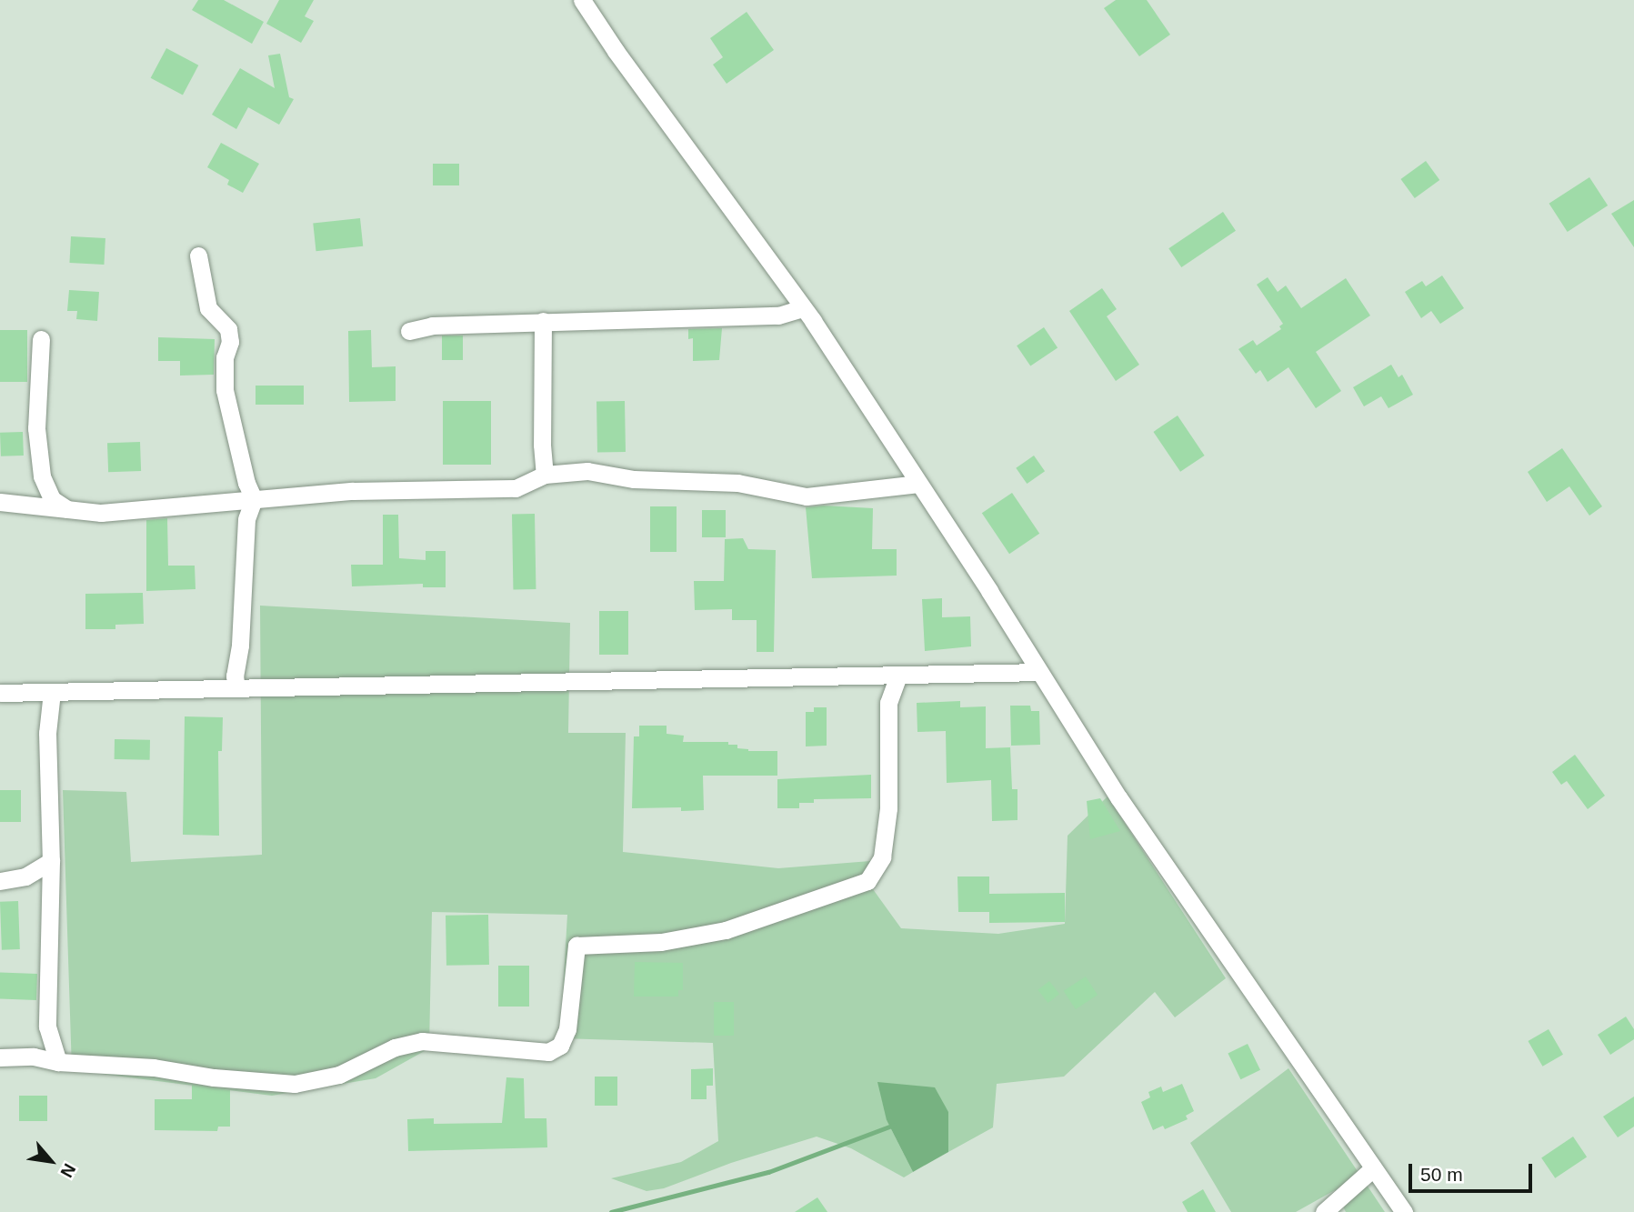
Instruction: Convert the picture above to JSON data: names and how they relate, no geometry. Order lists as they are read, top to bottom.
{
  "scale_bar": "50 m",
  "north": "bottom right"
}
